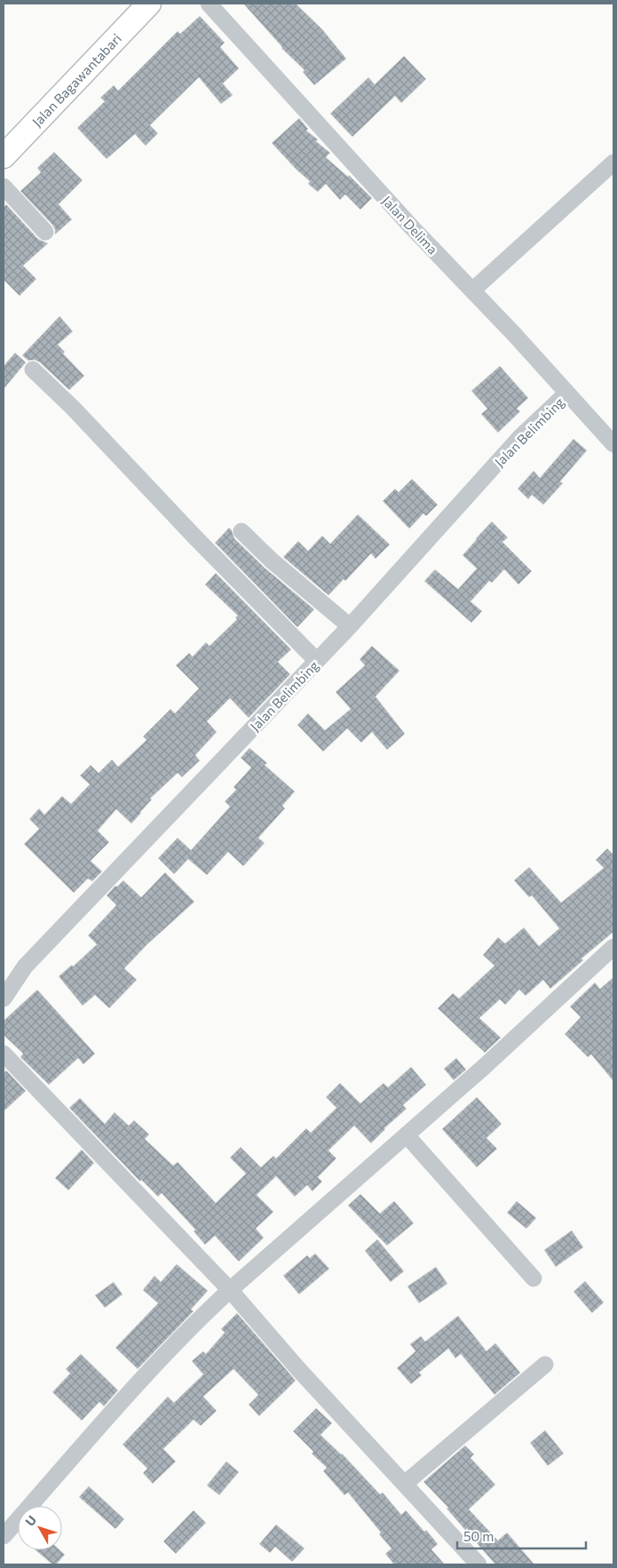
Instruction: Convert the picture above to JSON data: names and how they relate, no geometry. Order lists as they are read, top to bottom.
{
  "streets": {
    "street": ["Jalan Bagawantabari", "Jalan Delima", "Jalan Belimbing"]
  },
  "crossings": [
    ["Jalan Delima", "Jalan Belimbing"]
  ],
  "scale_bar": "50 m",
  "north": "top left"
}
